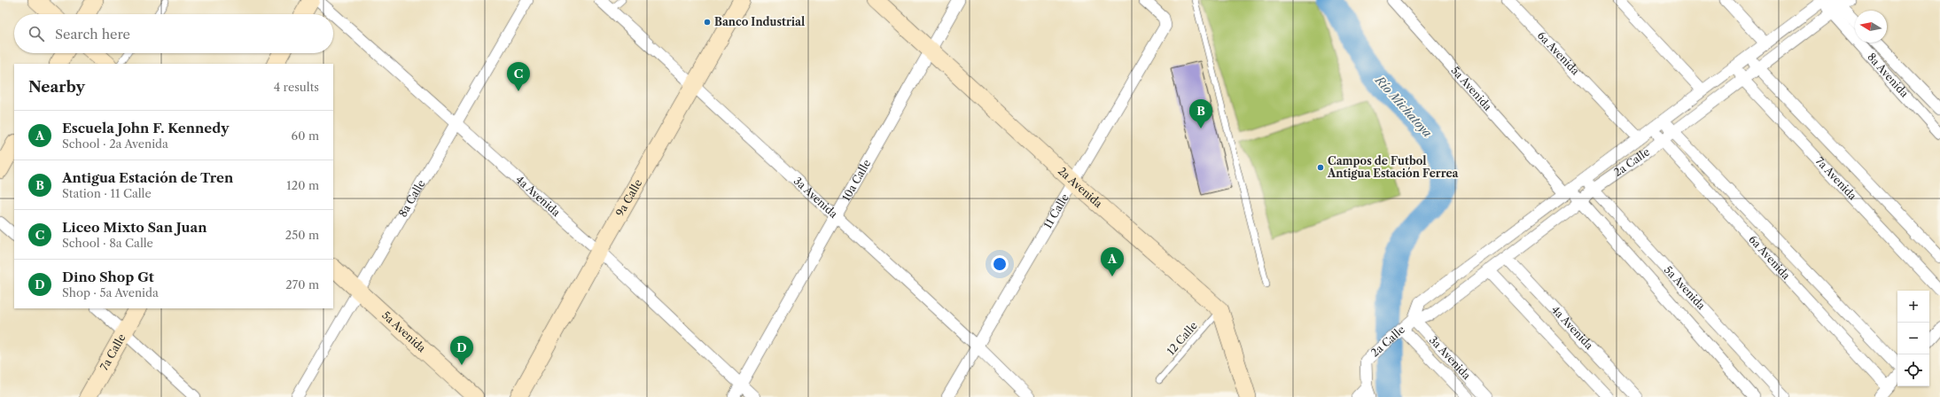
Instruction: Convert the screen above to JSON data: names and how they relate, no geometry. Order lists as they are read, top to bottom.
{
  "streets": {
    "main road": [
      "5a Avenida",
      "2a Avenida",
      "9a Calle",
      "7a Calle"
    ],
    "street": [
      "6a Avenida",
      "8a Avenida",
      "2a Calle",
      "7a Avenida",
      "10a Calle",
      "4a Avenida",
      "3a Avenida",
      "8a Calle",
      "11 Calle"
    ],
    "lane": ["12 Calle"]
  },
  "crossings": [
    ["6a Avenida", "2a Calle"],
    ["8a Avenida", "2a Calle"],
    ["5a Avenida", "2a Calle"],
    ["5a Avenida", "8a Calle"],
    ["2a Calle", "7a Avenida"],
    ["2a Calle", "4a Avenida"],
    ["2a Calle", "3a Avenida"],
    ["10a Calle", "2a Avenida"],
    ["10a Calle", "4a Avenida"],
    ["10a Calle", "3a Avenida"],
    ["2a Avenida", "11 Calle"],
    ["2a Avenida", "12 Calle"],
    ["4a Avenida", "9a Calle"],
    ["4a Avenida", "8a Calle"],
    ["9a Calle", "3a Avenida"],
    ["3a Avenida", "11 Calle"]
  ],
  "water": ["Río Michatoya"],
  "places": ["Banco Industrial", "Campos de Futbol Antigua Estación Ferrea"],
  "north": "left",
  "page": {
    "search": "Search here",
    "pins": [
      "C",
      "B",
      "A",
      "D"
    ],
    "heading": ["Nearby", "4 results"],
    "list": [
      {
        "mark": "A",
        "name": "Escuela John F. Kennedy",
        "note": "School · 2a Avenida",
        "value": "60 m"
      },
      {
        "mark": "B",
        "name": "Antigua Estación de Tren",
        "note": "Station · 11 Calle",
        "value": "120 m"
      },
      {
        "mark": "C",
        "name": "Liceo Mixto San Juan",
        "note": "School · 8a Calle",
        "value": "250 m"
      },
      {
        "mark": "D",
        "name": "Dino Shop Gt",
        "note": "Shop · 5a Avenida",
        "value": "270 m"
      }
    ],
    "map_buttons": ["+", "−"]
  }
}
